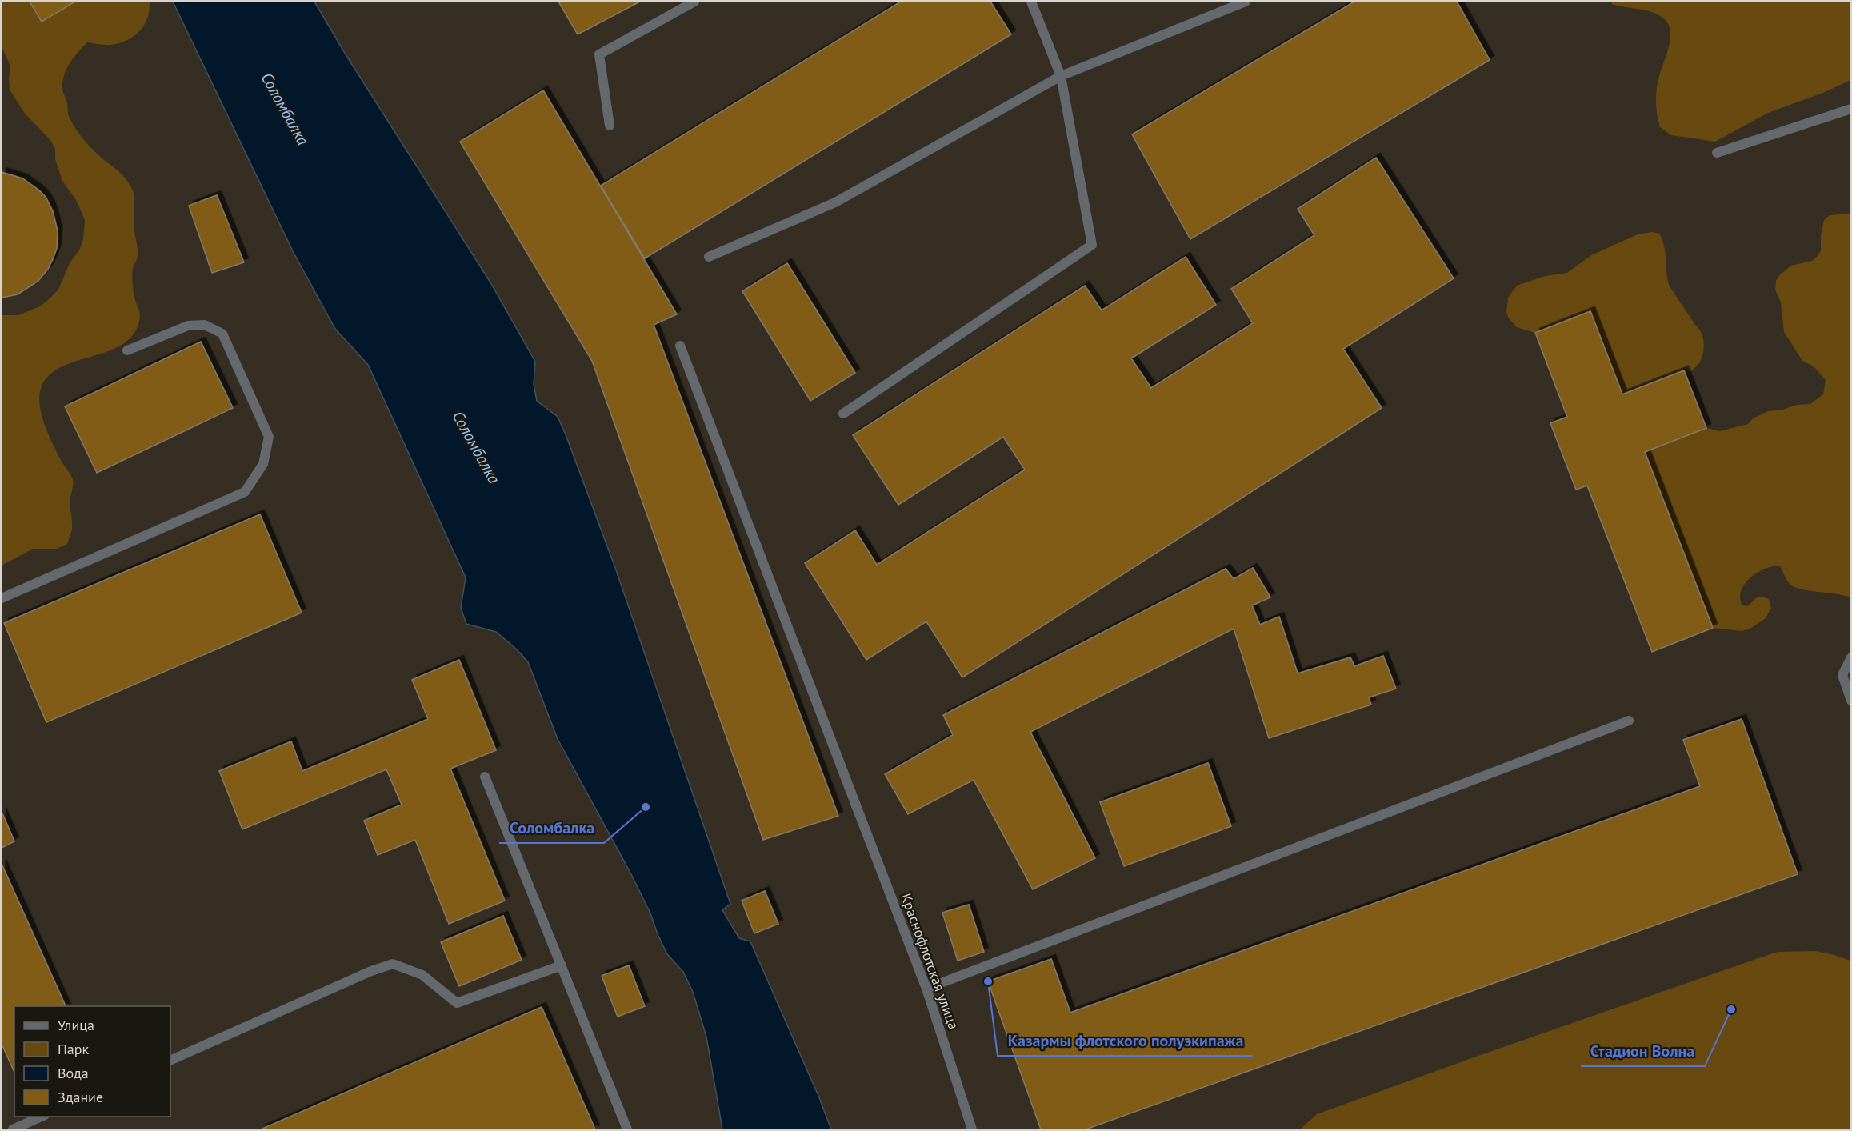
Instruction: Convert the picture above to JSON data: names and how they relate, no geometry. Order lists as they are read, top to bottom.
{
  "streets": {
    "street": ["Краснофлотская улица"]
  },
  "water": ["Соломбалка"],
  "places": ["Соломбалка", "Казармы флотского полуэкипажа", "Стадион Волна"],
  "legend": [
    "Улица",
    "Парк",
    "Вода",
    "Здание"
  ]
}
